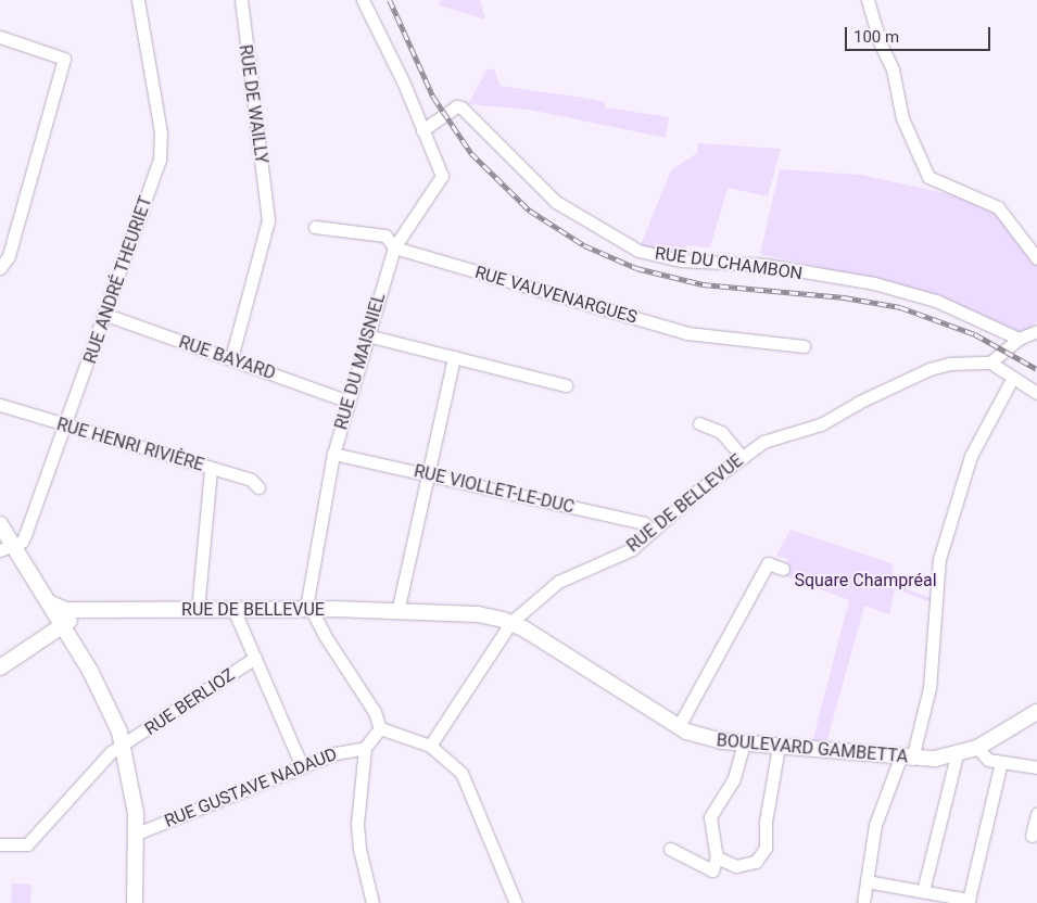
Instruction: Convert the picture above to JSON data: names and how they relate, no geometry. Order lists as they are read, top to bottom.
{
  "streets": {
    "main road": ["RUE DE BELLEVUE", "BOULEVARD GAMBETTA"],
    "street": [
      "RUE DE WAILLY",
      "RUE DU CHAMBON",
      "RUE ANDRÉ THEURIET",
      "RUE VAUVENARGUES",
      "RUE BAYARD",
      "RUE DU MAISNIEL",
      "RUE HENRI RIVIÈRE",
      "RUE VIOLLET-LE-DUC",
      "RUE BERLIOZ",
      "RUE GUSTAVE NADAUD"
    ]
  },
  "crossings": [
    ["RUE DE WAILLY", "RUE BAYARD"],
    ["RUE DU CHAMBON", "RUE DU MAISNIEL"],
    ["RUE ANDRÉ THEURIET", "RUE BAYARD"],
    ["RUE ANDRÉ THEURIET", "RUE HENRI RIVIÈRE"],
    ["RUE VAUVENARGUES", "RUE DU MAISNIEL"],
    ["RUE BAYARD", "RUE DU MAISNIEL"],
    ["RUE DU MAISNIEL", "RUE VIOLLET-LE-DUC"],
    ["RUE DU MAISNIEL", "RUE DE BELLEVUE"],
    ["RUE VIOLLET-LE-DUC", "RUE DE BELLEVUE"],
    ["RUE DE BELLEVUE", "BOULEVARD GAMBETTA"]
  ],
  "parks": ["Square Champréal"],
  "scale_bar": "100 m"
}
